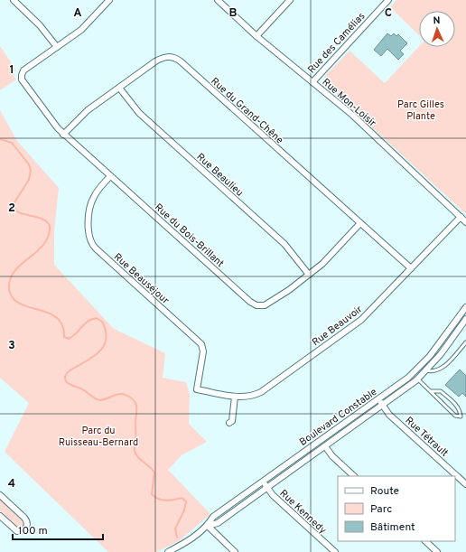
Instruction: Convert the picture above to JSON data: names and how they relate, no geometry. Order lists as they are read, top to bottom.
{
  "streets": {
    "street": [
      "Rue des Camélias",
      "Rue Mon-Loisir",
      "Rue du Grand-Chêne",
      "Rue Beaulieu",
      "Rue du Bois-Brillant",
      "Rue Beauséjour",
      "Rue Beauvoir",
      "Boulevard Constable",
      "Rue Tétrault",
      "Rue Kennedy"
    ]
  },
  "crossings": [
    ["Rue des Camélias", "Rue Mon-Loisir"],
    ["Rue Mon-Loisir", "Rue Beauvoir"],
    ["Rue du Grand-Chêne", "Rue Beaulieu"],
    ["Rue du Grand-Chêne", "Rue du Bois-Brillant"],
    ["Rue du Grand-Chêne", "Rue Beauvoir"],
    ["Rue Beaulieu", "Rue du Bois-Brillant"],
    ["Rue du Bois-Brillant", "Rue Beauséjour"],
    ["Rue Beauséjour", "Rue Beauvoir"],
    ["Boulevard Constable", "Rue Tétrault"],
    ["Boulevard Constable", "Rue Kennedy"]
  ],
  "parks": ["Parc Gilles Plante", "Parc du Ruisseau-Bernard"],
  "legend": ["Route", "Parc", "Bâtiment"],
  "scale_bar": "100 m",
  "north": "top",
  "grid": {
    "columns": ["A", "B", "C"],
    "rows": [
      "1",
      "2",
      "3",
      "4"
    ]
  }
}
